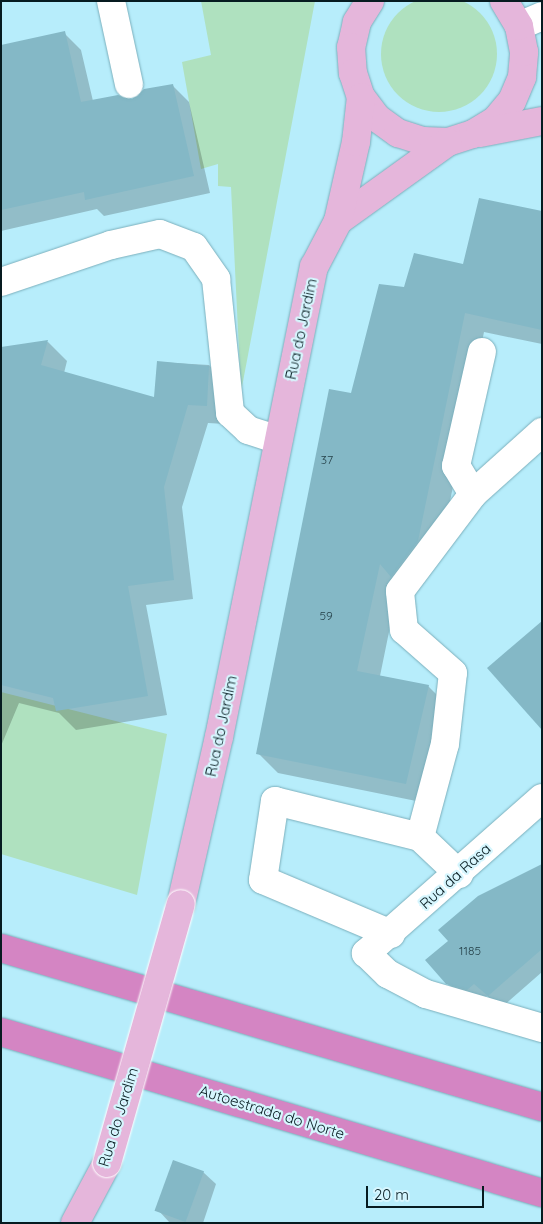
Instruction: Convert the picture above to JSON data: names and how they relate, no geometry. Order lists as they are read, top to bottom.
{
  "streets": {
    "highway": ["Autoestrada do Norte"],
    "main road": ["Rua do Jardim"],
    "street": ["Rua da Rasa"]
  },
  "house_numbers": ["37", "59", "1185"],
  "scale_bar": "20 m"
}
